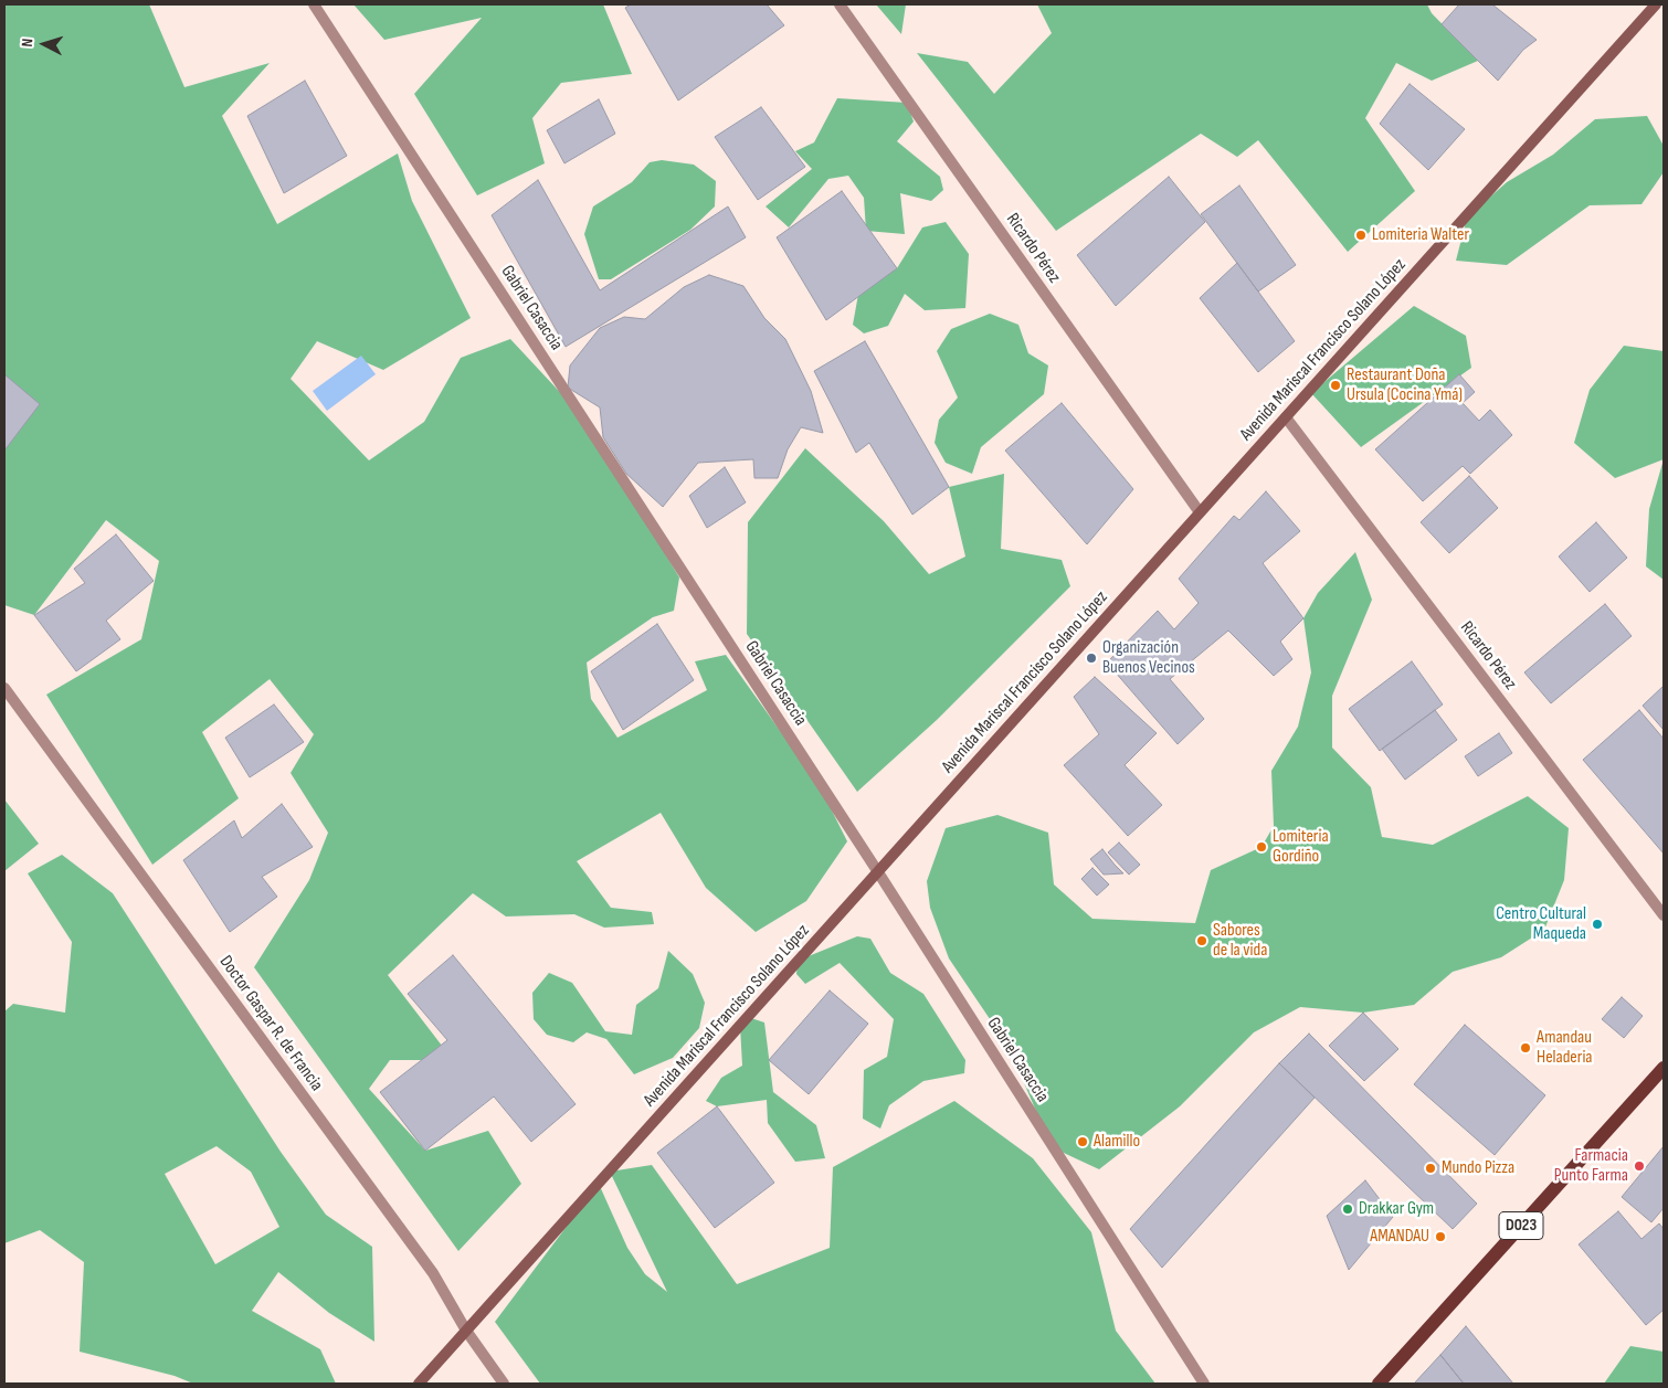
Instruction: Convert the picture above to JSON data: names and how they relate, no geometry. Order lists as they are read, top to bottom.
{
  "streets": {
    "main road": ["D023"],
    "street": [
      "Ricardo Pérez",
      "Gabriel Casaccia",
      "Avenida Mariscal Francisco Solano López",
      "Doctor Gaspar R. de Francia"
    ]
  },
  "crossings": [
    ["Ricardo Pérez", "Avenida Mariscal Francisco Solano López"],
    ["Gabriel Casaccia", "Avenida Mariscal Francisco Solano López"],
    ["Avenida Mariscal Francisco Solano López", "Doctor Gaspar R. de Francia"]
  ],
  "places": [
    "Lomiteria Walter",
    "Restaurant Doña Ursula (Cocina Ymá)",
    "Organización Buenos Vecinos",
    "Lomiteria Gordiño",
    "Centro Cultural Maqueda",
    "Sabores de la vida",
    "Amandau Heladeria",
    "Alamillo",
    "Farmacia Punto Farma",
    "Mundo Pizza",
    "Drakkar Gym",
    "AMANDAU"
  ],
  "north": "left"
}
